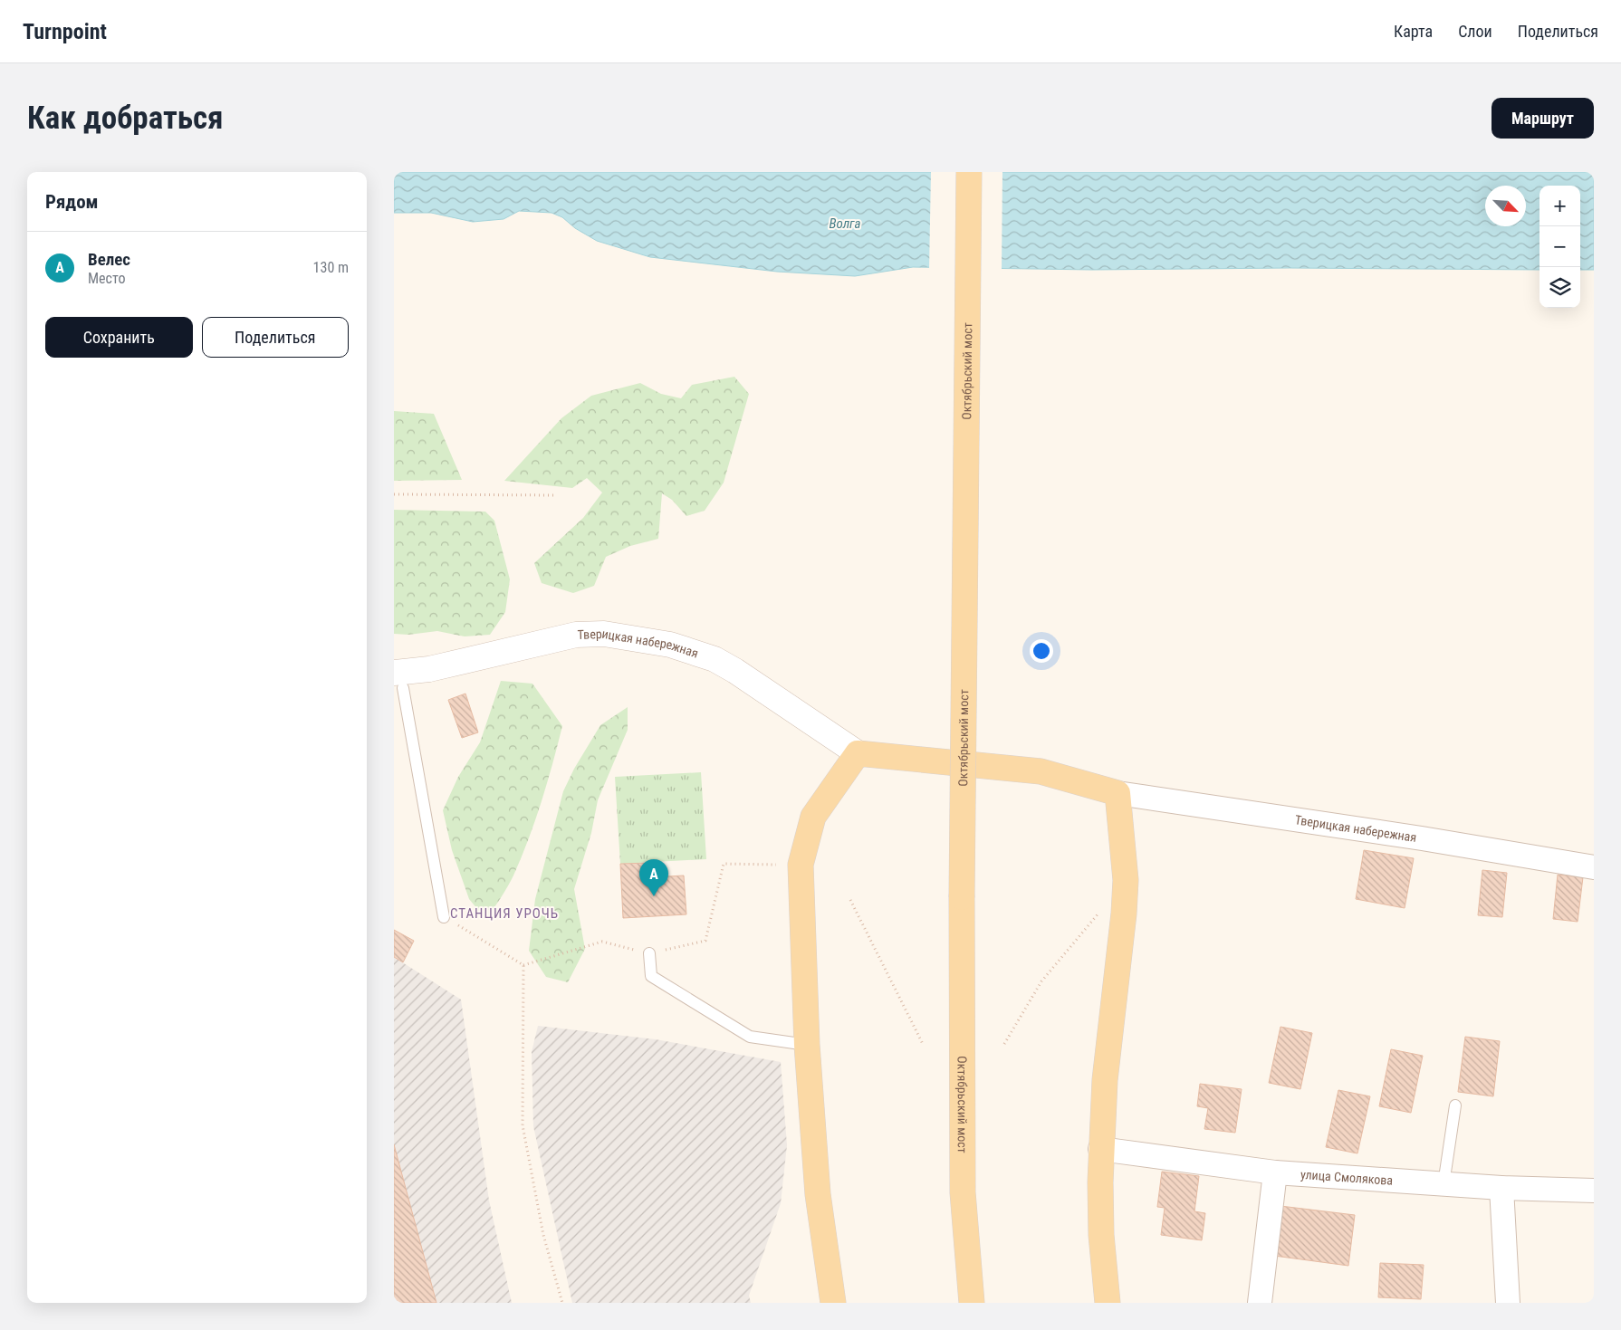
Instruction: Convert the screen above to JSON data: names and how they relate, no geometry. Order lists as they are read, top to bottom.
{
  "streets": {
    "main road": ["Октябрьский мост"],
    "street": ["Тверицкая набережная", "улица Смолякова"]
  },
  "districts": ["СТАНЦИЯ УРОЧЬ"],
  "water": ["Волга"],
  "north": "bottom right",
  "page": {
    "header": "Turnpoint",
    "nav": ["Карта", "Слои", "Поделиться"],
    "buttons": [
      "Маршрут",
      ["Сохранить", "Поделиться"]
    ],
    "title": "Как добраться",
    "heading": "Рядом",
    "map_buttons": ["+", "−"],
    "list": [
      {
        "mark": "A",
        "name": "Велес",
        "note": "Место",
        "value": "130 m"
      }
    ],
    "pins": "A"
  }
}
